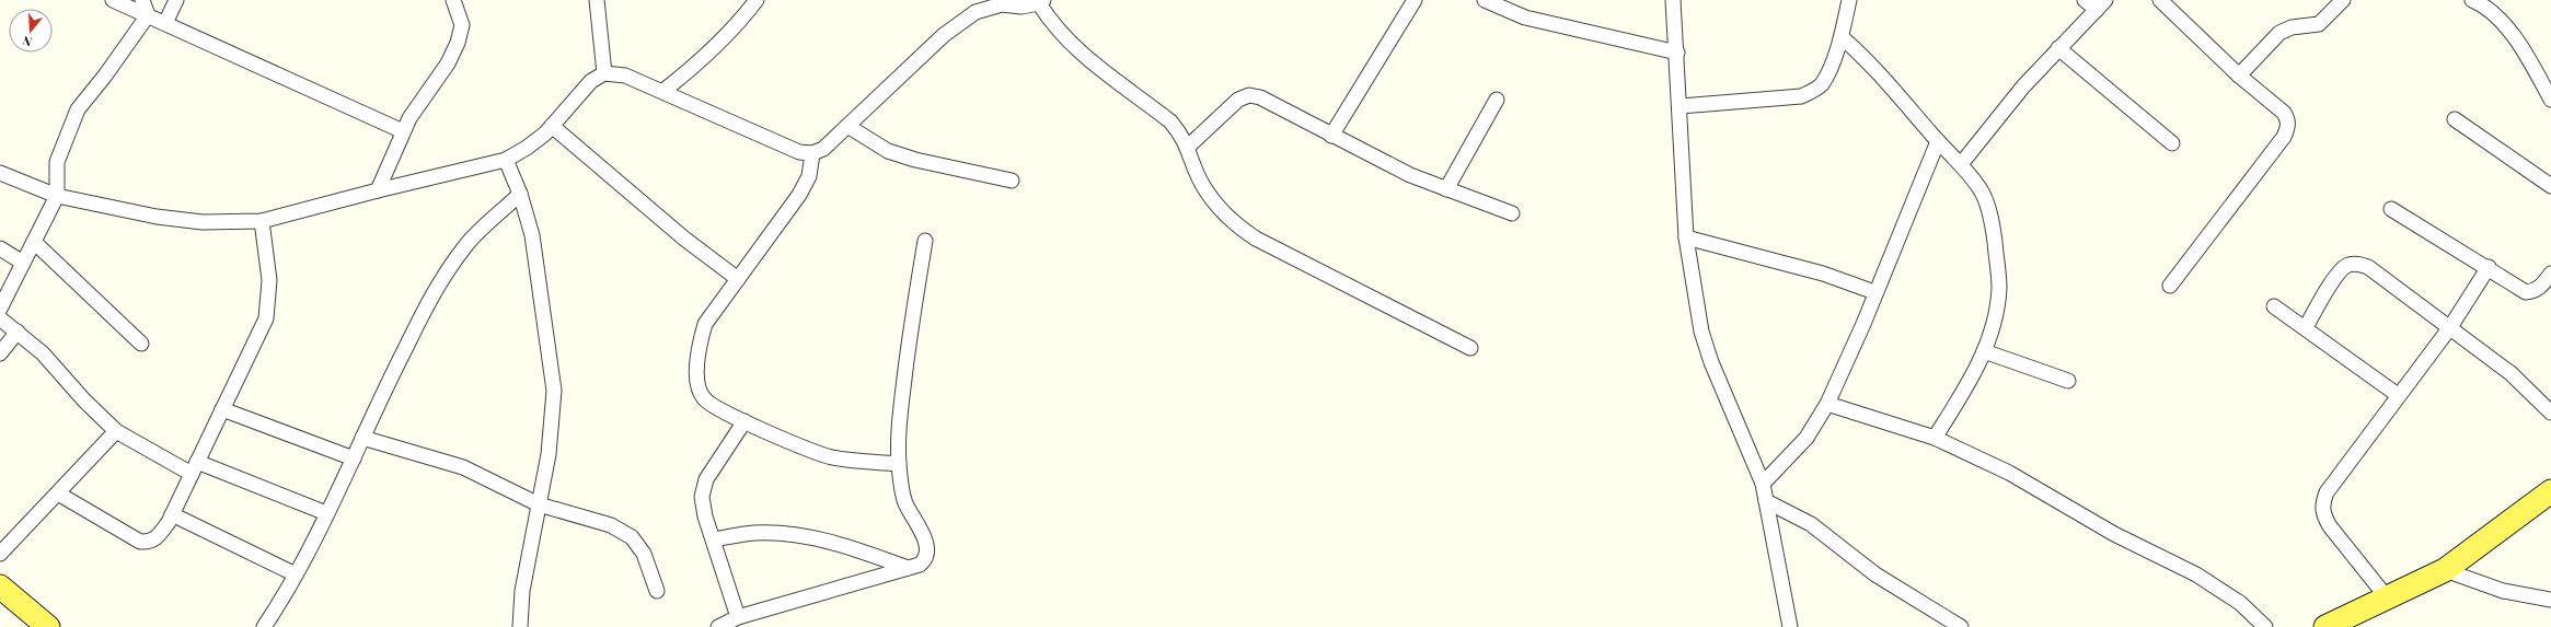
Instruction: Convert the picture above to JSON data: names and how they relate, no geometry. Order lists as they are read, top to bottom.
{
  "north": "bottom"
}
